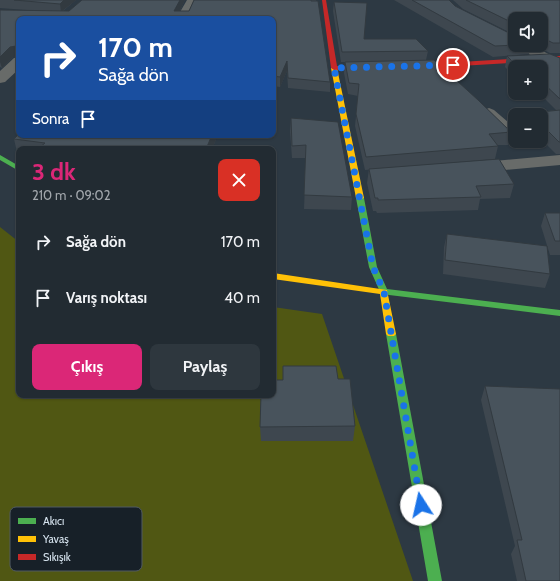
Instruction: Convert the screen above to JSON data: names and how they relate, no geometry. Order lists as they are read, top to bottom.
{
  "legend": ["Akıcı", "Yavaş", "Sıkışık"],
  "page": {
    "map_buttons": ["+", "−"],
    "turn": ["170 m", "Sağa dön"],
    "then": "Sonra",
    "heading": ["3 dk", "210 m · 09:02"],
    "list": [
      {
        "name": "Sağa dön",
        "value": "170 m"
      },
      {
        "name": "Varış noktası",
        "value": "40 m"
      }
    ],
    "buttons": ["Çıkış", "Paylaş"]
  }
}
